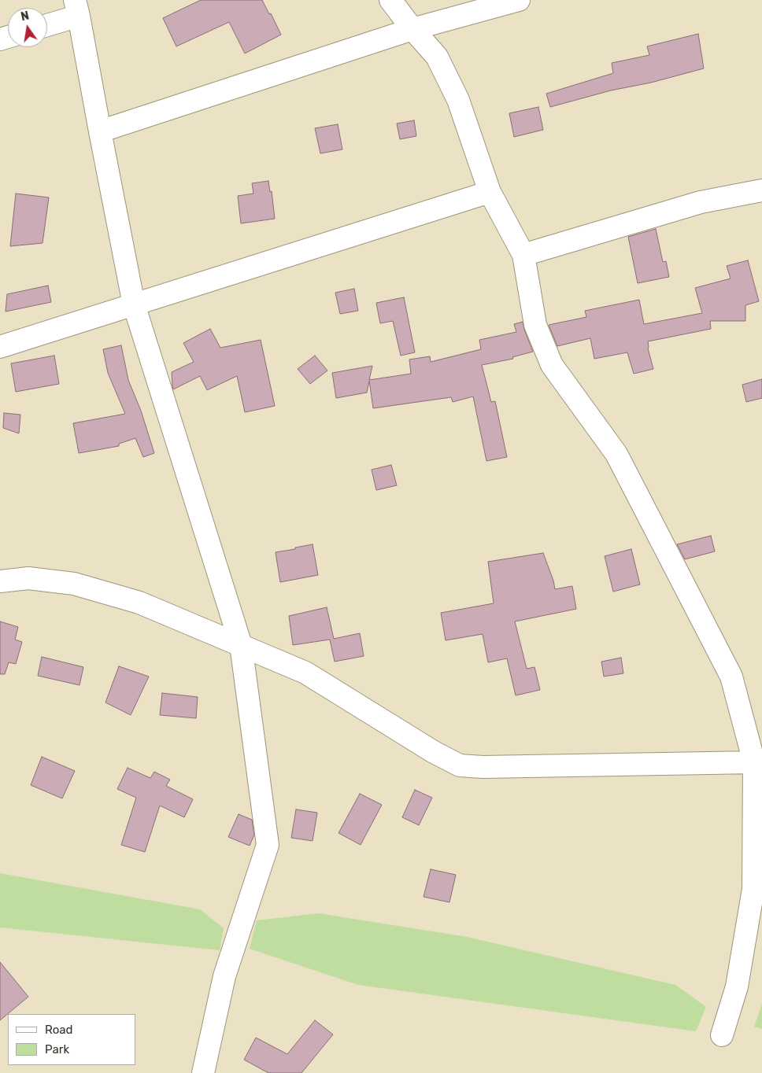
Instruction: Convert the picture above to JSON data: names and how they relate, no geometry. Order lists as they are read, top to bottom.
{
  "legend": ["Road", "Park"],
  "north": "top"
}
